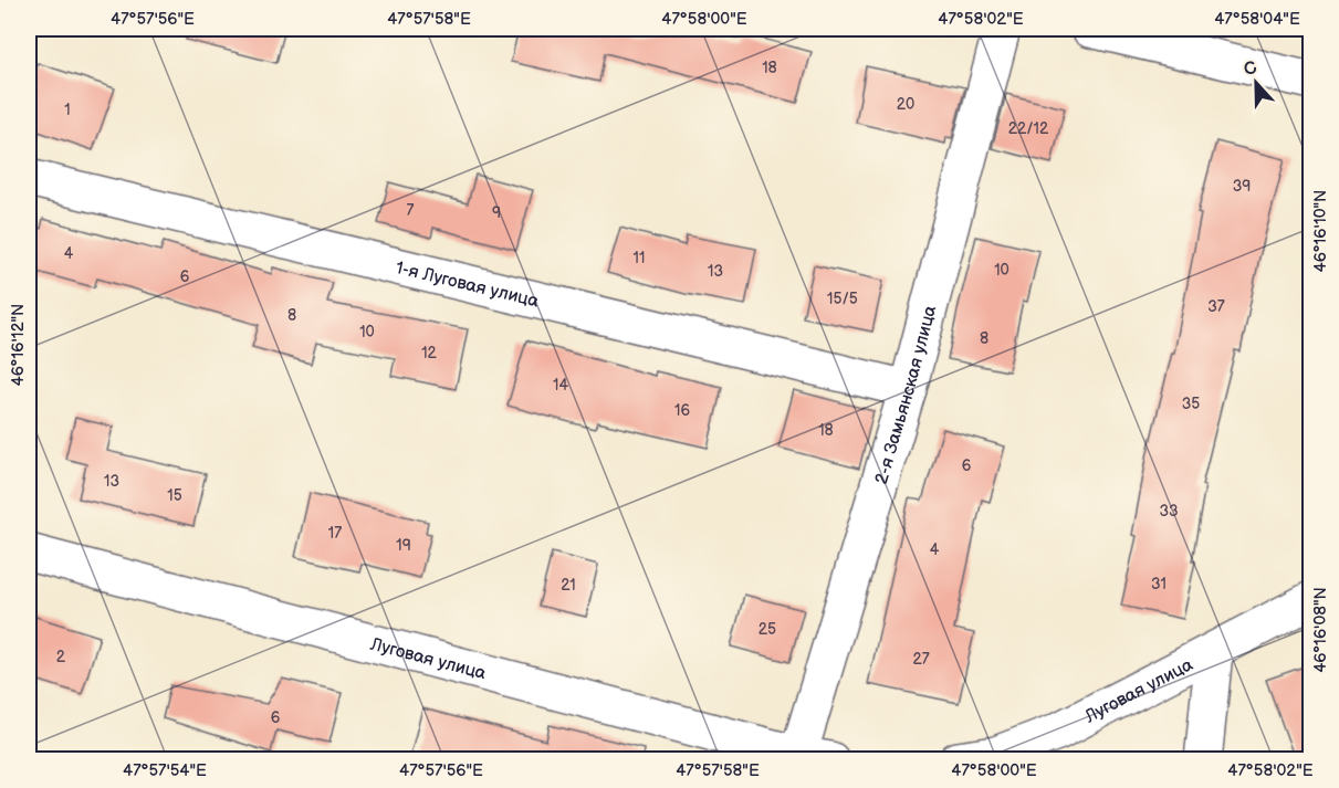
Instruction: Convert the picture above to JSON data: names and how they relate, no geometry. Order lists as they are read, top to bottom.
{
  "streets": {
    "street": ["1-я Луговая улица", "2-я Замьянская улица", "Луговая улица"]
  },
  "crossings": [
    ["1-я Луговая улица", "2-я Замьянская улица"],
    ["2-я Замьянская улица", "Луговая улица"]
  ],
  "house_numbers": [
    "18",
    "20",
    "1",
    "22/12",
    "39",
    "7",
    "9",
    "4",
    "11",
    "10",
    "13",
    "6",
    "15/5",
    "37",
    "8",
    "10",
    "8",
    "12",
    "14",
    "35",
    "16",
    "18",
    "6",
    "13",
    "15",
    "33",
    "17",
    "19",
    "4",
    "31",
    "21",
    "25",
    "2",
    "27",
    "6"
  ],
  "north": "top",
  "coordinates": [
    "47°57'56\"E",
    "47°57'58\"E",
    "47°58'00\"E",
    "47°58'02\"E",
    "47°58'04\"E",
    "46°16'10\"N",
    "46°16'12\"N",
    "46°16'08\"N",
    "47°57'54\"E"
  ]
}
